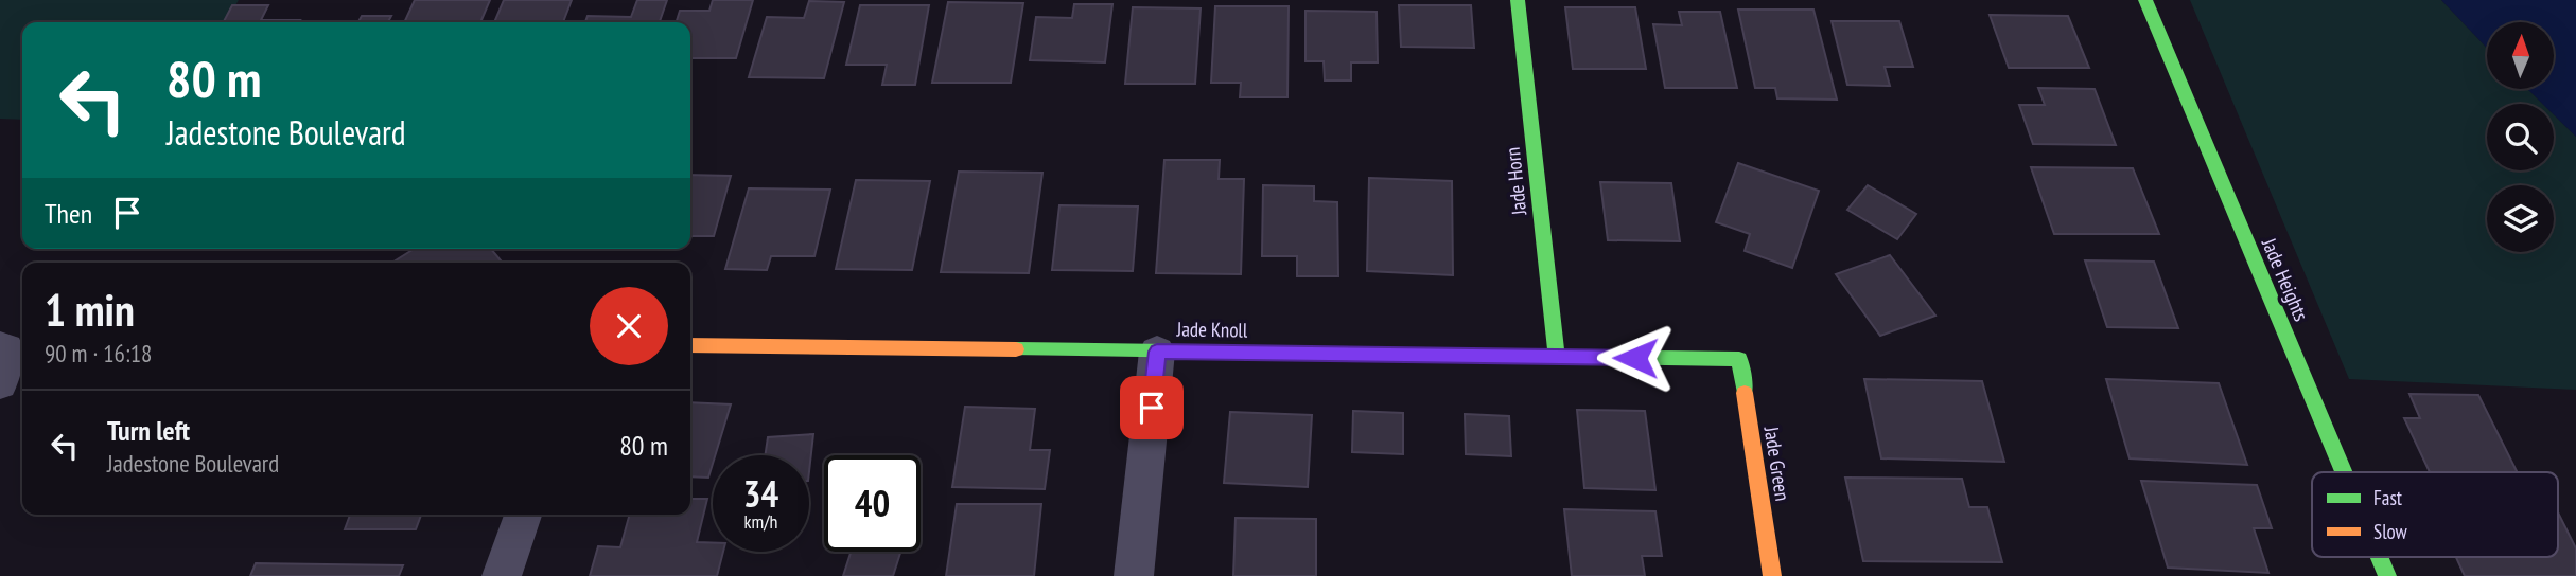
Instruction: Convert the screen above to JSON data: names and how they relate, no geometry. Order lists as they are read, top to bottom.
{
  "streets": {
    "street": [
      "Jade Horn",
      "Jade Heights",
      "Jade Knoll",
      "Jade Green"
    ]
  },
  "crossings": [
    ["Jade Horn", "Jade Knoll"],
    ["Jade Knoll", "Jade Green"]
  ],
  "legend": ["Fast", "Slow"],
  "north": "top",
  "page": {
    "turn": ["80 m", "Jadestone Boulevard"],
    "then": "Then",
    "heading": ["1 min", "90 m · 16:18"],
    "list": [
      {
        "name": "Turn left",
        "note": "Jadestone Boulevard",
        "value": "80 m"
      }
    ],
    "speed": "34 km/h",
    "limit": "40"
  }
}
